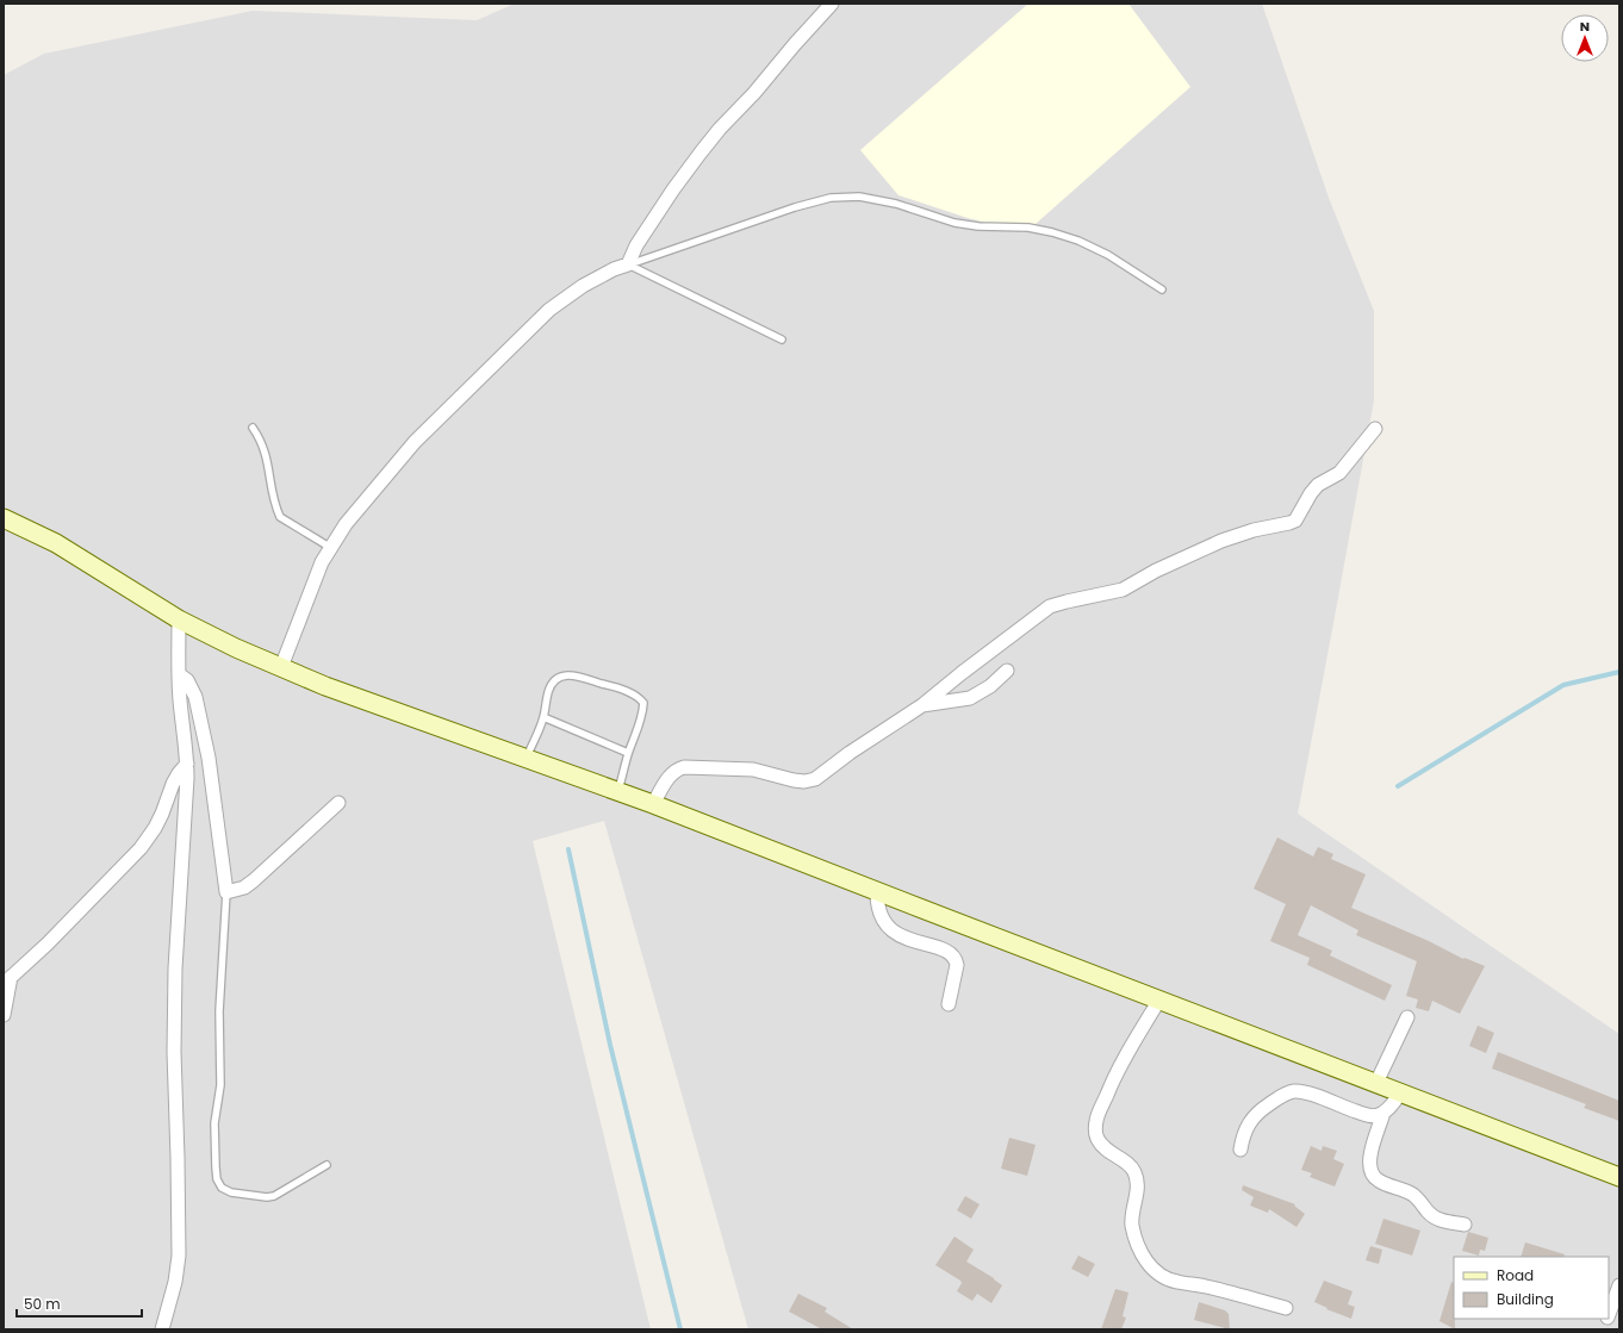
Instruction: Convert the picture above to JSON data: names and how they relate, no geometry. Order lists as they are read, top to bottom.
{
  "legend": ["Road", "Building"],
  "scale_bar": "50 m",
  "north": "top"
}
